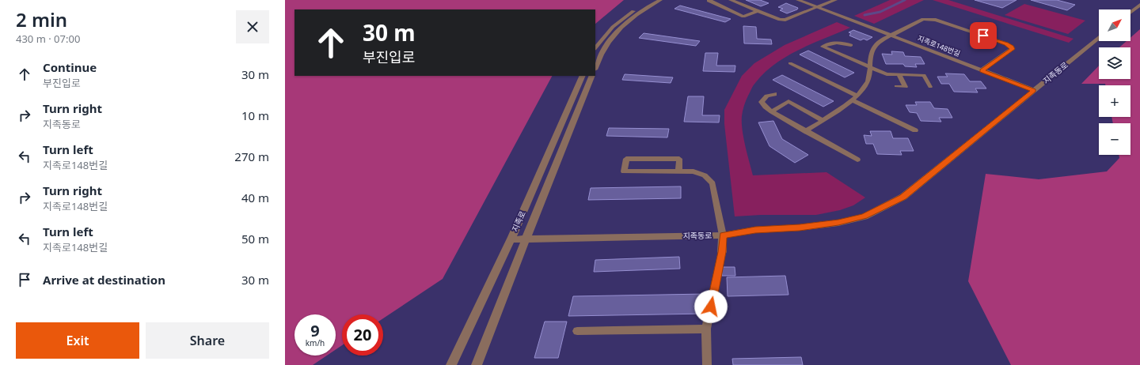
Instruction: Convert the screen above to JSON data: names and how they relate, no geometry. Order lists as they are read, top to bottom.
{
  "streets": {
    "street": ["지족로148번길", "지족동로", "지족로"]
  },
  "crossings": [
    ["지족로148번길", "지족동로"],
    ["지족동로", "지족로"]
  ],
  "north": "top right",
  "page": {
    "heading": ["2 min", "430 m · 07:00"],
    "map_buttons": ["+", "−"],
    "turn": ["30 m", "부진입로"],
    "list": [
      {
        "name": "Continue",
        "note": "부진입로",
        "value": "30 m"
      },
      {
        "name": "Turn right",
        "note": "지족동로",
        "value": "10 m"
      },
      {
        "name": "Turn left",
        "note": "지족로148번길",
        "value": "270 m"
      },
      {
        "name": "Turn right",
        "note": "지족로148번길",
        "value": "40 m"
      },
      {
        "name": "Turn left",
        "note": "지족로148번길",
        "value": "50 m"
      },
      {
        "name": "Arrive at destination",
        "value": "30 m"
      }
    ],
    "speed": "9 km/h",
    "limit": "20",
    "buttons": ["Exit", "Share"]
  }
}
